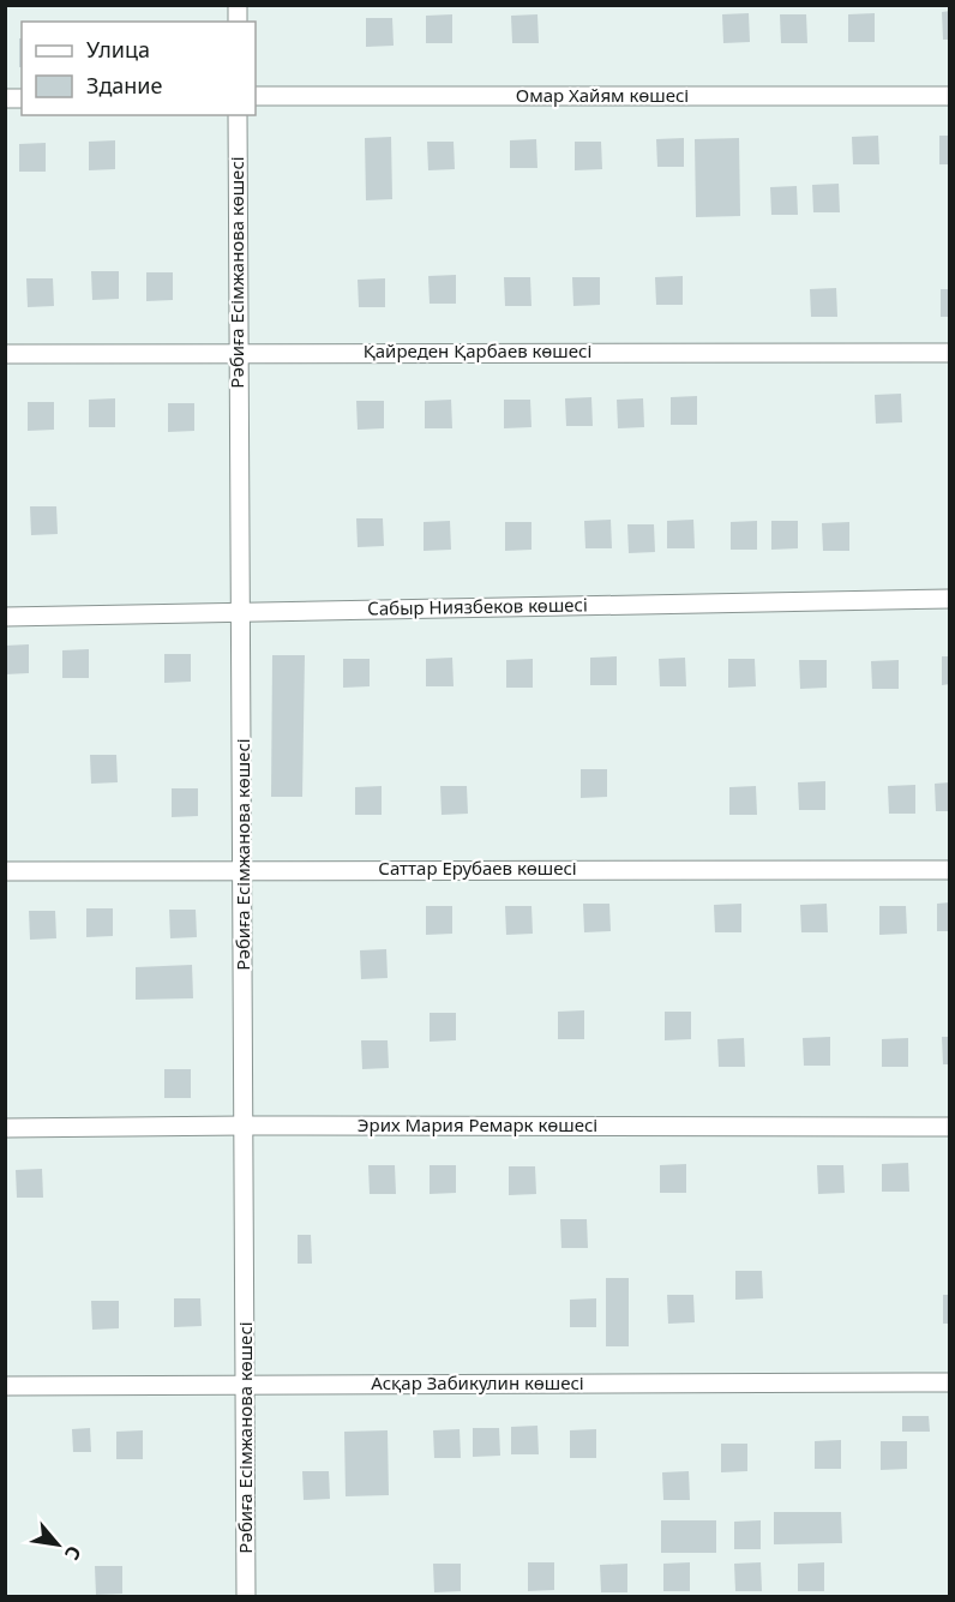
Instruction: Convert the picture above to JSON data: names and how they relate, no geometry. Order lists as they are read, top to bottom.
{
  "streets": {
    "street": [
      "Омар Хайям көшесі",
      "Рәбиға Есімжанова көшесі",
      "Қайреден Қарбаев көшесі",
      "Сабыр Ниязбеков көшесі",
      "Саттар Ерубаев көшесі",
      "Эрих Мария Ремарк көшесі",
      "Асқар Забикулин көшесі"
    ]
  },
  "crossings": [
    ["Рәбиға Есімжанова көшесі", "Қайреден Қарбаев көшесі"],
    ["Рәбиға Есімжанова көшесі", "Сабыр Ниязбеков көшесі"],
    ["Рәбиға Есімжанова көшесі", "Саттар Ерубаев көшесі"],
    ["Рәбиға Есімжанова көшесі", "Эрих Мария Ремарк көшесі"],
    ["Рәбиға Есімжанова көшесі", "Асқар Забикулин көшесі"]
  ],
  "legend": ["Улица", "Здание"],
  "north": "bottom right"
}
